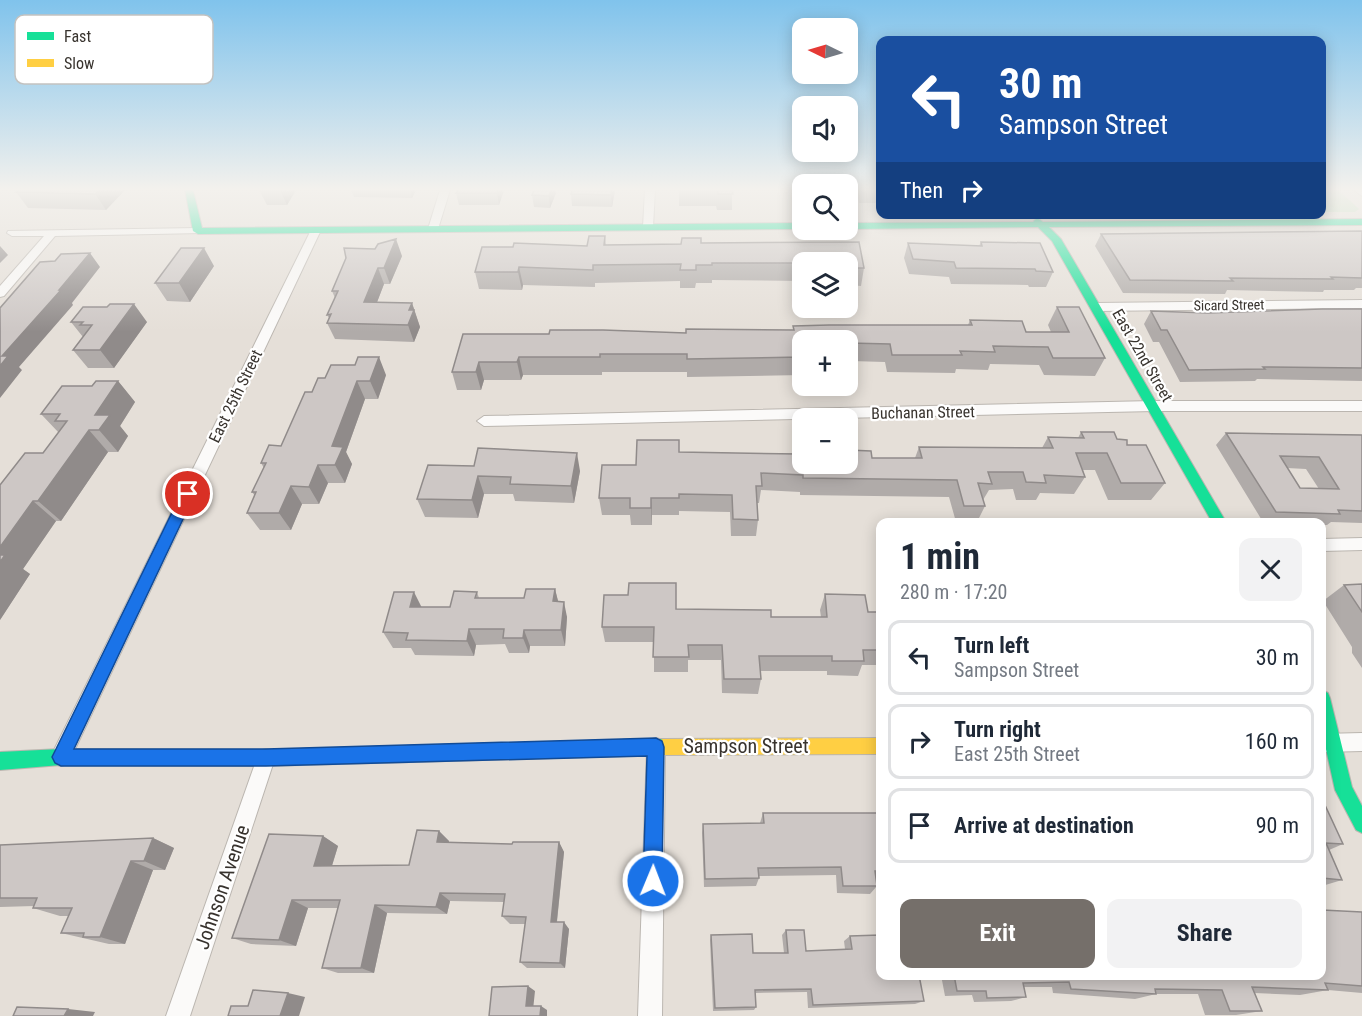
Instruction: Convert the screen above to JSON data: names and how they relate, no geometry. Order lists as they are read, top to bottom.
{
  "streets": {
    "street": [
      "Sicard Street",
      "East 22nd Street",
      "East 25th Street",
      "Buchanan Street",
      "Sampson Street",
      "Johnson Avenue"
    ]
  },
  "crossings": [
    ["Sicard Street", "East 22nd Street"],
    ["East 22nd Street", "Buchanan Street"],
    ["East 25th Street", "Sampson Street"],
    ["Sampson Street", "Johnson Avenue"]
  ],
  "legend": ["Fast", "Slow"],
  "north": "left",
  "page": {
    "map_buttons": ["+", "−"],
    "turn": ["30 m", "Sampson Street"],
    "then": "Then",
    "heading": ["1 min", "280 m · 17:20"],
    "list": [
      {
        "name": "Turn left",
        "note": "Sampson Street",
        "value": "30 m"
      },
      {
        "name": "Turn right",
        "note": "East 25th Street",
        "value": "160 m"
      },
      {
        "name": "Arrive at destination",
        "value": "90 m"
      }
    ],
    "buttons": ["Exit", "Share"]
  }
}
